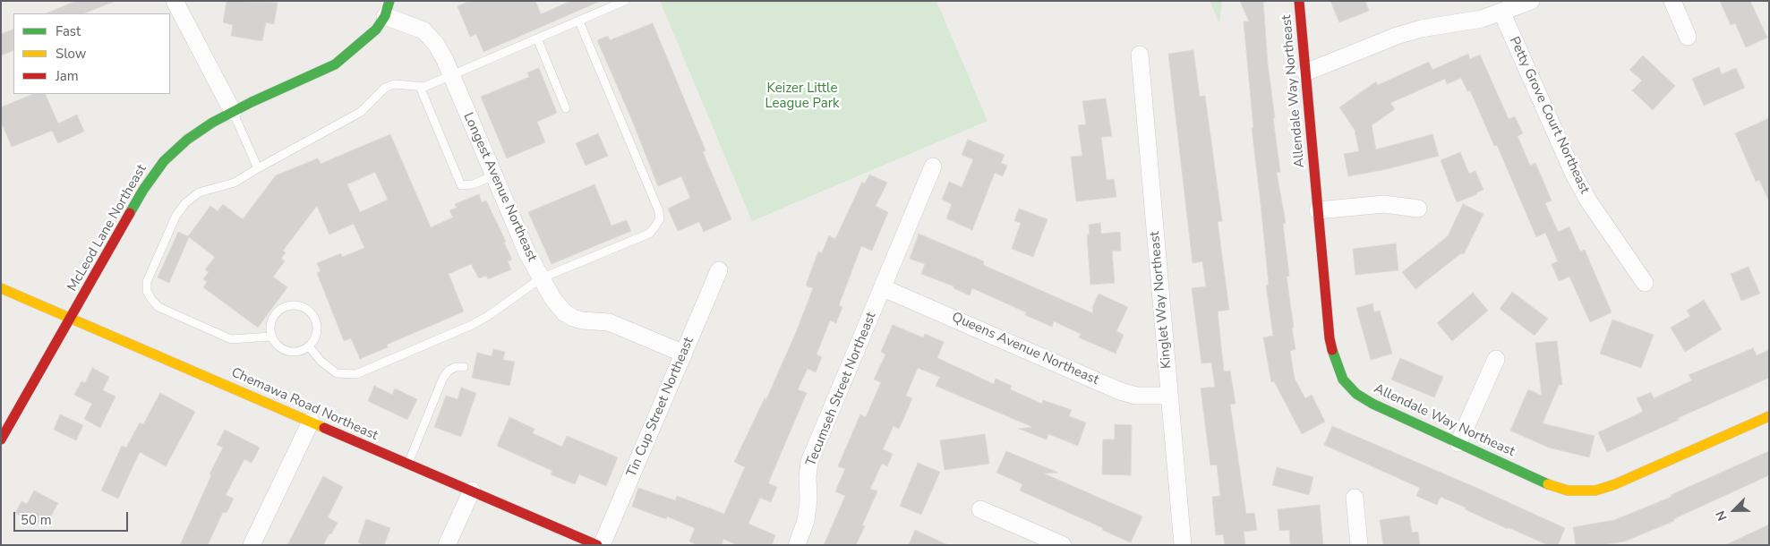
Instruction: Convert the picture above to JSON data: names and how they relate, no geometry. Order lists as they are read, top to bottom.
{
  "streets": {
    "street": [
      "Allendale Way Northeast",
      "Petty Grove Court Northeast",
      "Longest Avenue Northeast",
      "McLeod Lane Northeast",
      "Kinglet Way Northeast",
      "Queens Avenue Northeast",
      "Tecumseh Street Northeast",
      "Chemawa Road Northeast",
      "Tin Cup Street Northeast"
    ]
  },
  "crossings": [
    ["Longest Avenue Northeast", "McLeod Lane Northeast"],
    ["Longest Avenue Northeast", "Tin Cup Street Northeast"],
    ["McLeod Lane Northeast", "Chemawa Road Northeast"],
    ["Kinglet Way Northeast", "Queens Avenue Northeast"],
    ["Queens Avenue Northeast", "Tecumseh Street Northeast"]
  ],
  "parks": ["Keizer Little League Park"],
  "legend": ["Fast", "Slow", "Jam"],
  "scale_bar": "50 m",
  "north": "bottom left"
}
